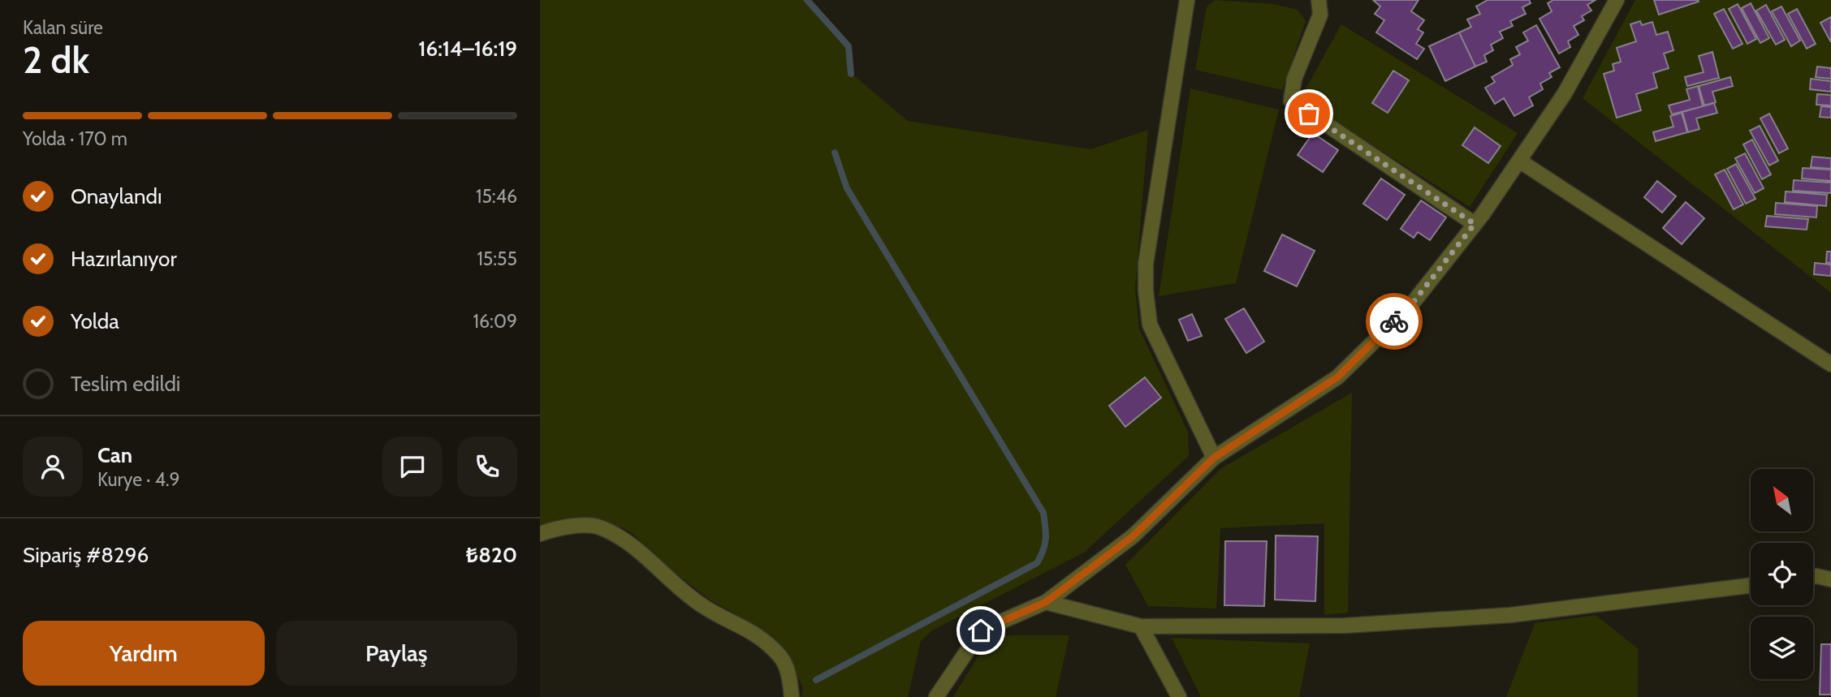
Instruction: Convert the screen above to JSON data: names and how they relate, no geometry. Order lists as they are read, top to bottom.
{
  "north": "top left",
  "page": {
    "heading": ["2 dk", "Kalan süre", "16:14–16:19"],
    "panel": [
      "Can",
      "Kurye · 4.9",
      "Sipariş #8296",
      "₺820"
    ],
    "bar": "Yolda · 170 m",
    "list": [
      ["Onaylandı", "15:46"],
      ["Hazırlanıyor", "15:55"],
      ["Yolda", "16:09"],
      "Teslim edildi"
    ],
    "buttons": ["Yardım", "Paylaş"]
  }
}
